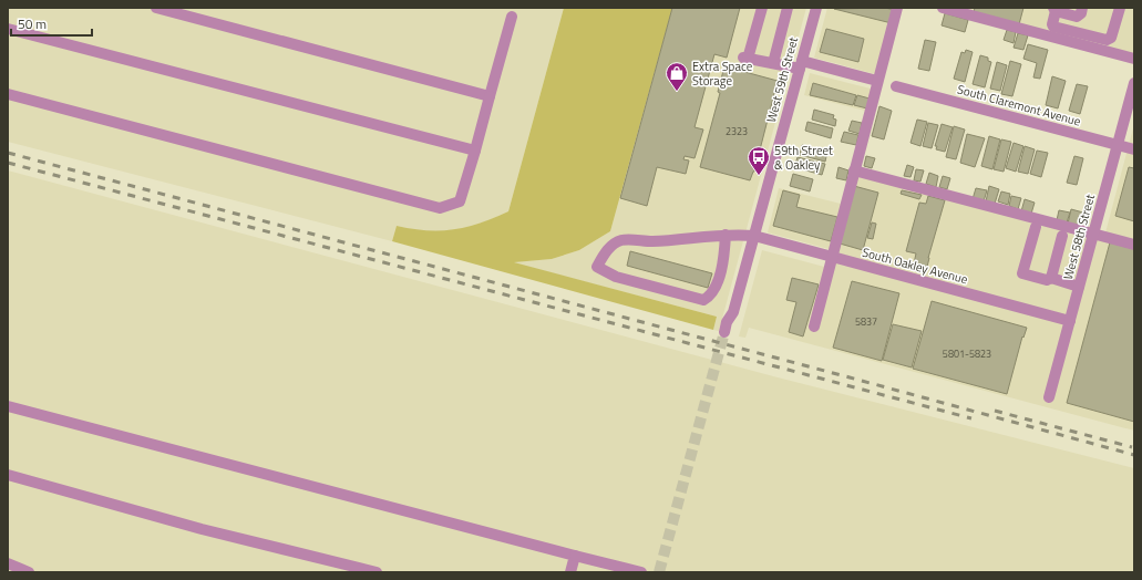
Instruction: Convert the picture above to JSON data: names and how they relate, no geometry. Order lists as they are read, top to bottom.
{
  "streets": {
    "street": [
      "West 59th Street",
      "South Claremont Avenue",
      "West 58th Street",
      "South Oakley Avenue"
    ]
  },
  "crossings": [
    ["West 59th Street", "South Oakley Avenue"],
    ["South Claremont Avenue", "West 58th Street"],
    ["West 58th Street", "South Oakley Avenue"]
  ],
  "places": {
    "shop": ["Extra Space Storage"],
    "bus stop": ["59th Street & Oakley"]
  },
  "house_numbers": ["2323", "5837", "5801-5823"],
  "scale_bar": "50 m"
}
